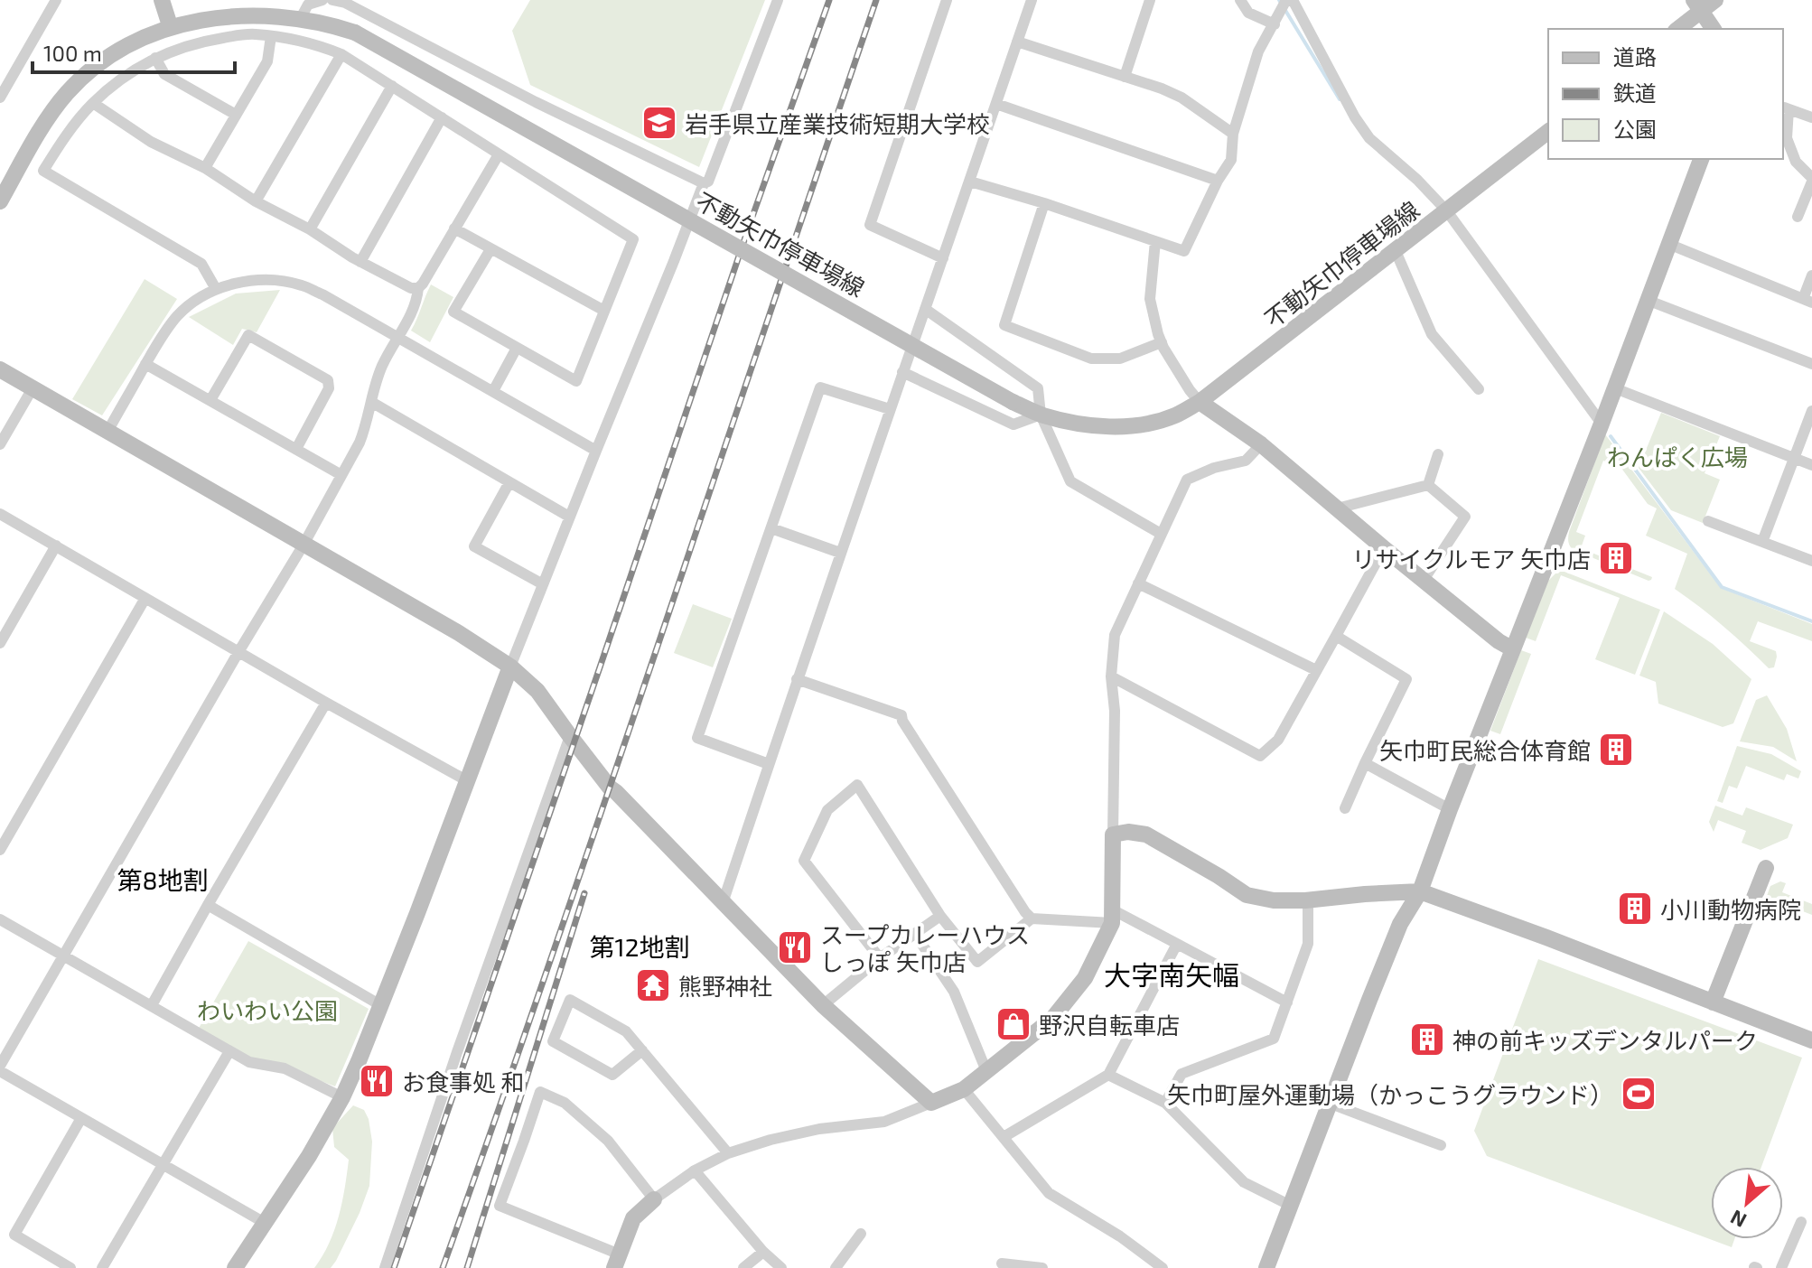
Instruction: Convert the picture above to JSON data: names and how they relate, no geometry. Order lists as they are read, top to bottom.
{
  "streets": {
    "street": ["不動矢巾停車場線"]
  },
  "districts": ["第8地割", "第12地割", "大字南矢幅"],
  "parks": ["わんぱく広場", "わいわい公園"],
  "places": {
    "school or university": ["岩手県立産業技術短期大学校"],
    "building": [
      "リサイクルモア 矢巾店",
      "矢巾町民総合体育館",
      "小川動物病院",
      "神の前キッズデンタルパーク"
    ],
    "restaurant": ["スープカレーハウス しっぽ 矢巾店", "お食事処 和"],
    "temple": ["熊野神社"],
    "shop": ["野沢自転車店"],
    "sports": ["矢巾町屋外運動場（かっこうグラウンド）"]
  },
  "legend": ["道路", "鉄道", "公園"],
  "scale_bar": "100 m",
  "north": "bottom left"
}
